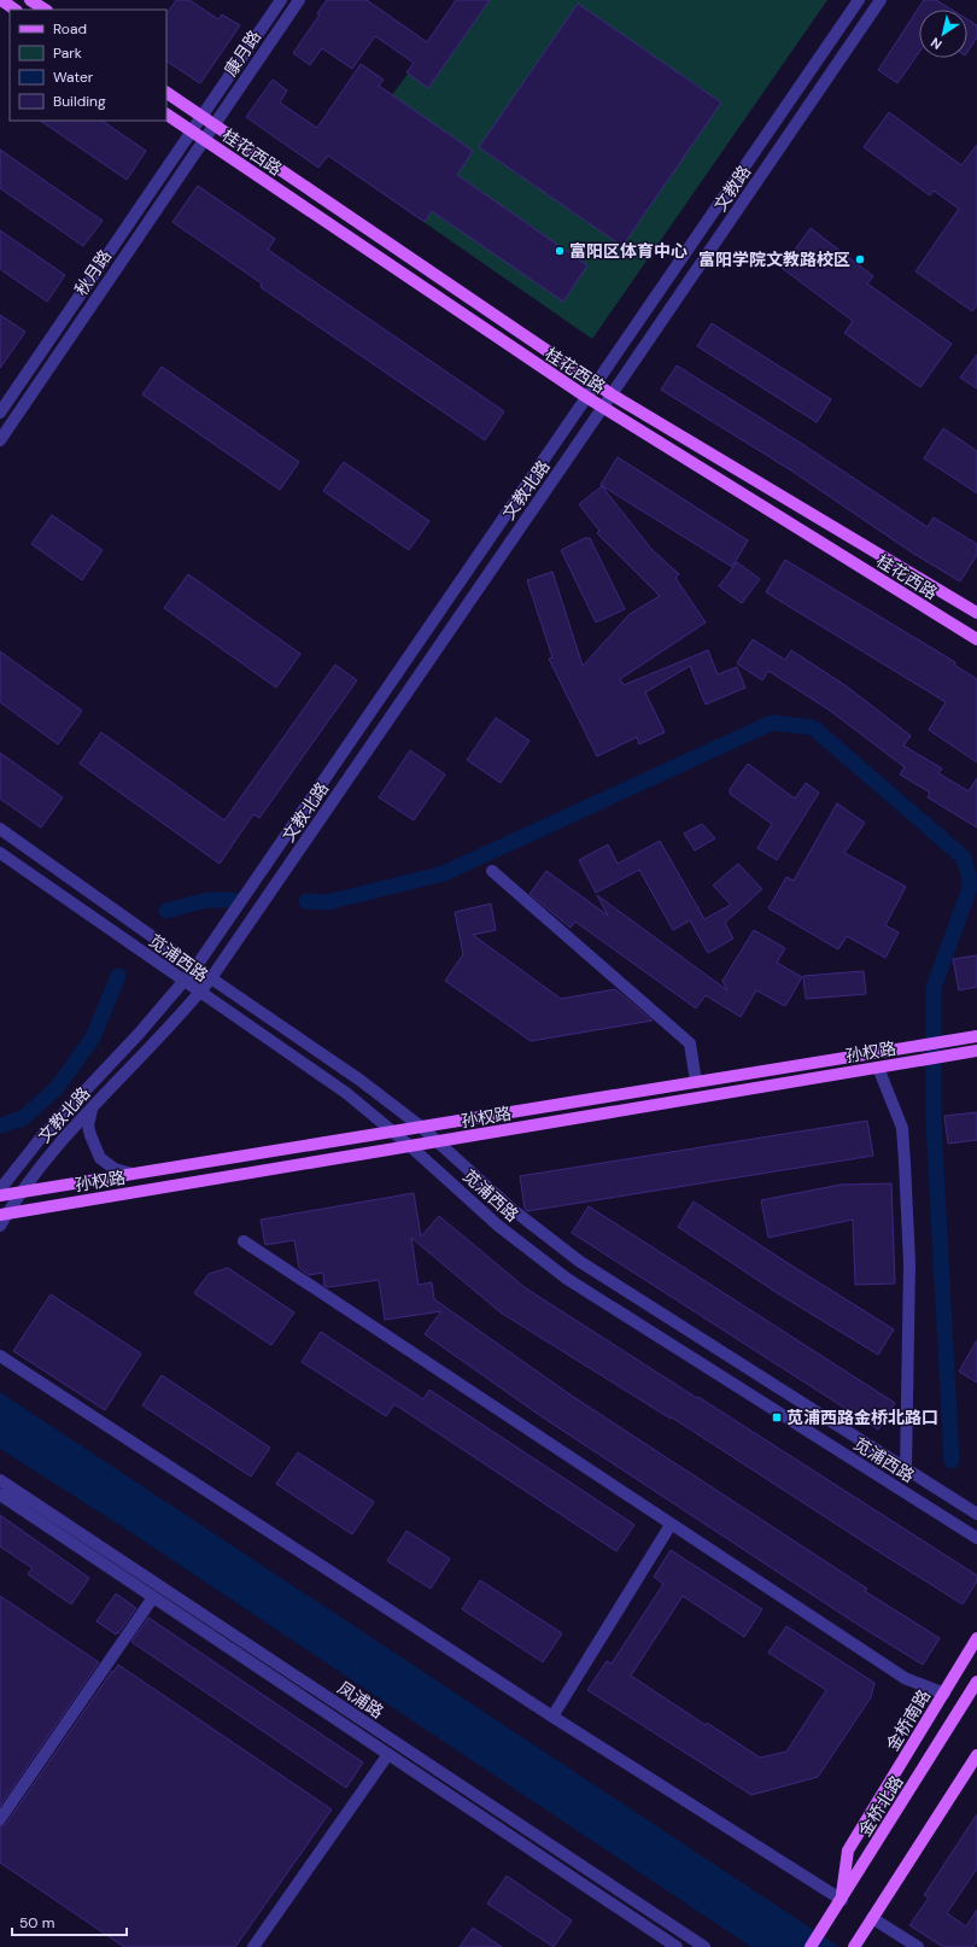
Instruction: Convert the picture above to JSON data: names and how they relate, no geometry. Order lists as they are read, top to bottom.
{
  "streets": {
    "main road": [
      "桂花西路",
      "孙权路",
      "金桥南路",
      "金桥北路"
    ],
    "street": [
      "康月路",
      "文教路",
      "秋月路",
      "文教北路",
      "苋浦西路",
      "凤浦路"
    ]
  },
  "crossings": [
    ["康月路", "桂花西路"],
    ["康月路", "秋月路"],
    ["桂花西路", "文教路"],
    ["桂花西路", "秋月路"],
    ["桂花西路", "文教北路"],
    ["文教路", "文教北路"],
    ["文教北路", "苋浦西路"],
    ["文教北路", "孙权路"],
    ["苋浦西路", "孙权路"],
    ["金桥南路", "金桥北路"]
  ],
  "places": {
    "other": ["富阳区体育中心", "富阳学院文教路校区"],
    "transit": ["苋浦西路金桥北路口"]
  },
  "legend": [
    "Road",
    "Park",
    "Water",
    "Building"
  ],
  "scale_bar": "50 m",
  "north": "bottom left"
}
